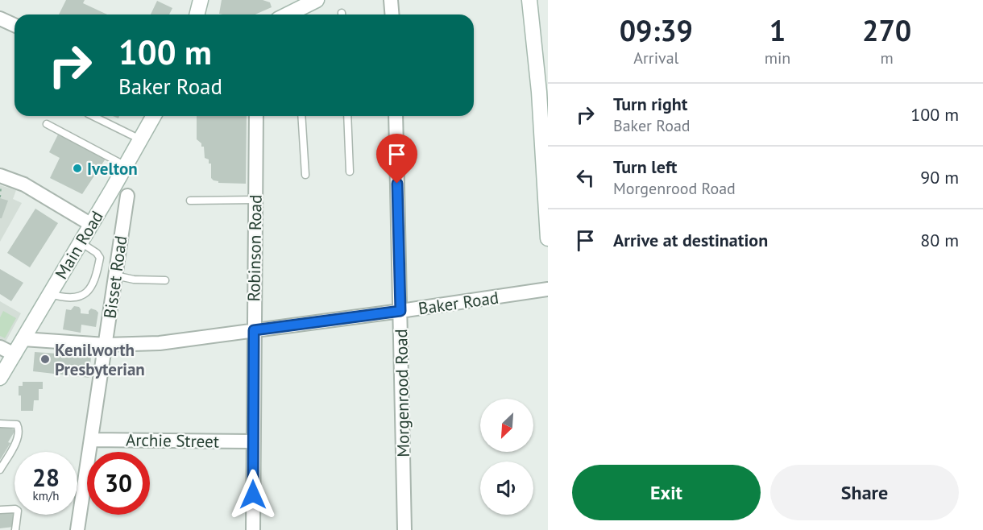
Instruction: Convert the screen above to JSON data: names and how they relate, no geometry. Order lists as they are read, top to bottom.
{
  "streets": {
    "main road": ["Main Road"],
    "street": [
      "Robinson Road",
      "Bisset Road",
      "Baker Road",
      "Morgenrood Road",
      "Archie Street"
    ]
  },
  "crossings": [
    ["Main Road", "Baker Road"],
    ["Robinson Road", "Baker Road"],
    ["Robinson Road", "Archie Street"],
    ["Bisset Road", "Baker Road"],
    ["Bisset Road", "Archie Street"],
    ["Baker Road", "Morgenrood Road"]
  ],
  "places": ["Ivelton", "Kenilworth Presbyterian"],
  "north": "bottom left",
  "page": {
    "eta": [
      "09:39",
      "Arrival",
      "1",
      "min",
      "270",
      "m"
    ],
    "turn": ["100 m", "Baker Road"],
    "list": [
      {
        "name": "Turn right",
        "note": "Baker Road",
        "value": "100 m"
      },
      {
        "name": "Turn left",
        "note": "Morgenrood Road",
        "value": "90 m"
      },
      {
        "name": "Arrive at destination",
        "value": "80 m"
      }
    ],
    "speed": "28 km/h",
    "limit": "30",
    "buttons": ["Exit", "Share"]
  }
}
